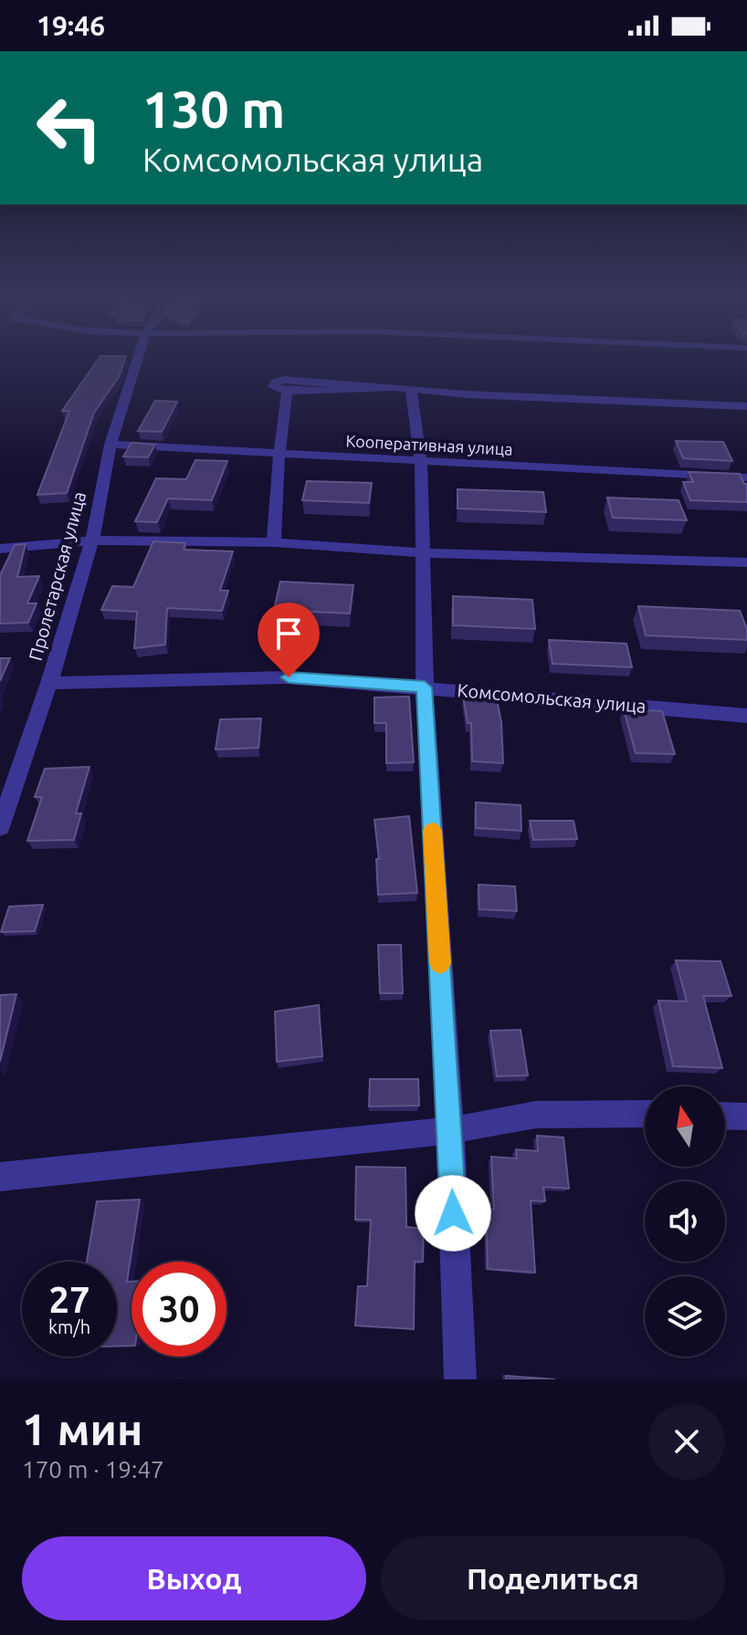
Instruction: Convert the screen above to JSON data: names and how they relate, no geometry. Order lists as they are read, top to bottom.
{
  "streets": {
    "street": ["Кооперативная улица", "Пролетарская улица", "Комсомольская улица"]
  },
  "crossings": [
    ["Кооперативная улица", "Пролетарская улица"],
    ["Пролетарская улица", "Комсомольская улица"]
  ],
  "north": "top",
  "page": {
    "status": "19:46",
    "turn": ["130 m", "Комсомольская улица"],
    "speed": "27 km/h",
    "limit": "30",
    "heading": ["1 мин", "170 m · 19:47"],
    "buttons": ["Выход", "Поделиться"]
  }
}
